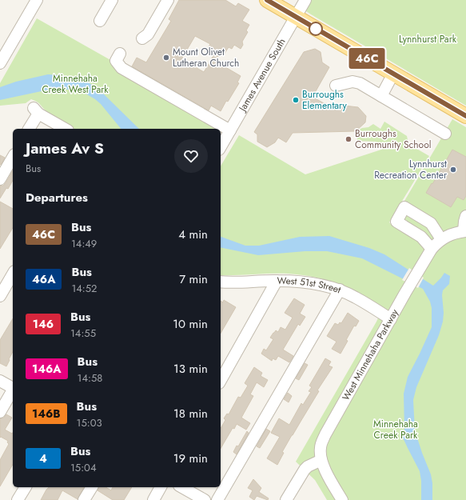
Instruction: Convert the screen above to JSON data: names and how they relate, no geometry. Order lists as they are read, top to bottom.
{
  "streets": {
    "street": ["James Avenue South", "West 51st Street", "West Minnehaha Parkway"]
  },
  "crossings": [
    ["West 51st Street", "West Minnehaha Parkway"]
  ],
  "parks": ["Lynnhurst Park", "Minnehaha Creek West Park", "Minnehaha Creek Park"],
  "places": [
    "Mount Olivet Lutheran Church",
    "Burroughs Elementary",
    "Burroughs Community School",
    "Lynnhurst Recreation Center"
  ],
  "lines": ["bus line 46C"],
  "page": {
    "on_map": "46C",
    "heading": [
      ["James Av S", "Bus"],
      "Departures"
    ],
    "list": [
      {
        "mark": "46C",
        "name": "Bus",
        "note": "14:49",
        "value": "4 min"
      },
      {
        "mark": "46A",
        "name": "Bus",
        "note": "14:52",
        "value": "7 min"
      },
      {
        "mark": "146",
        "name": "Bus",
        "note": "14:55",
        "value": "10 min"
      },
      {
        "mark": "146A",
        "name": "Bus",
        "note": "14:58",
        "value": "13 min"
      },
      {
        "mark": "146B",
        "name": "Bus",
        "note": "15:03",
        "value": "18 min"
      },
      {
        "mark": "4",
        "name": "Bus",
        "note": "15:04",
        "value": "19 min"
      }
    ]
  }
}
